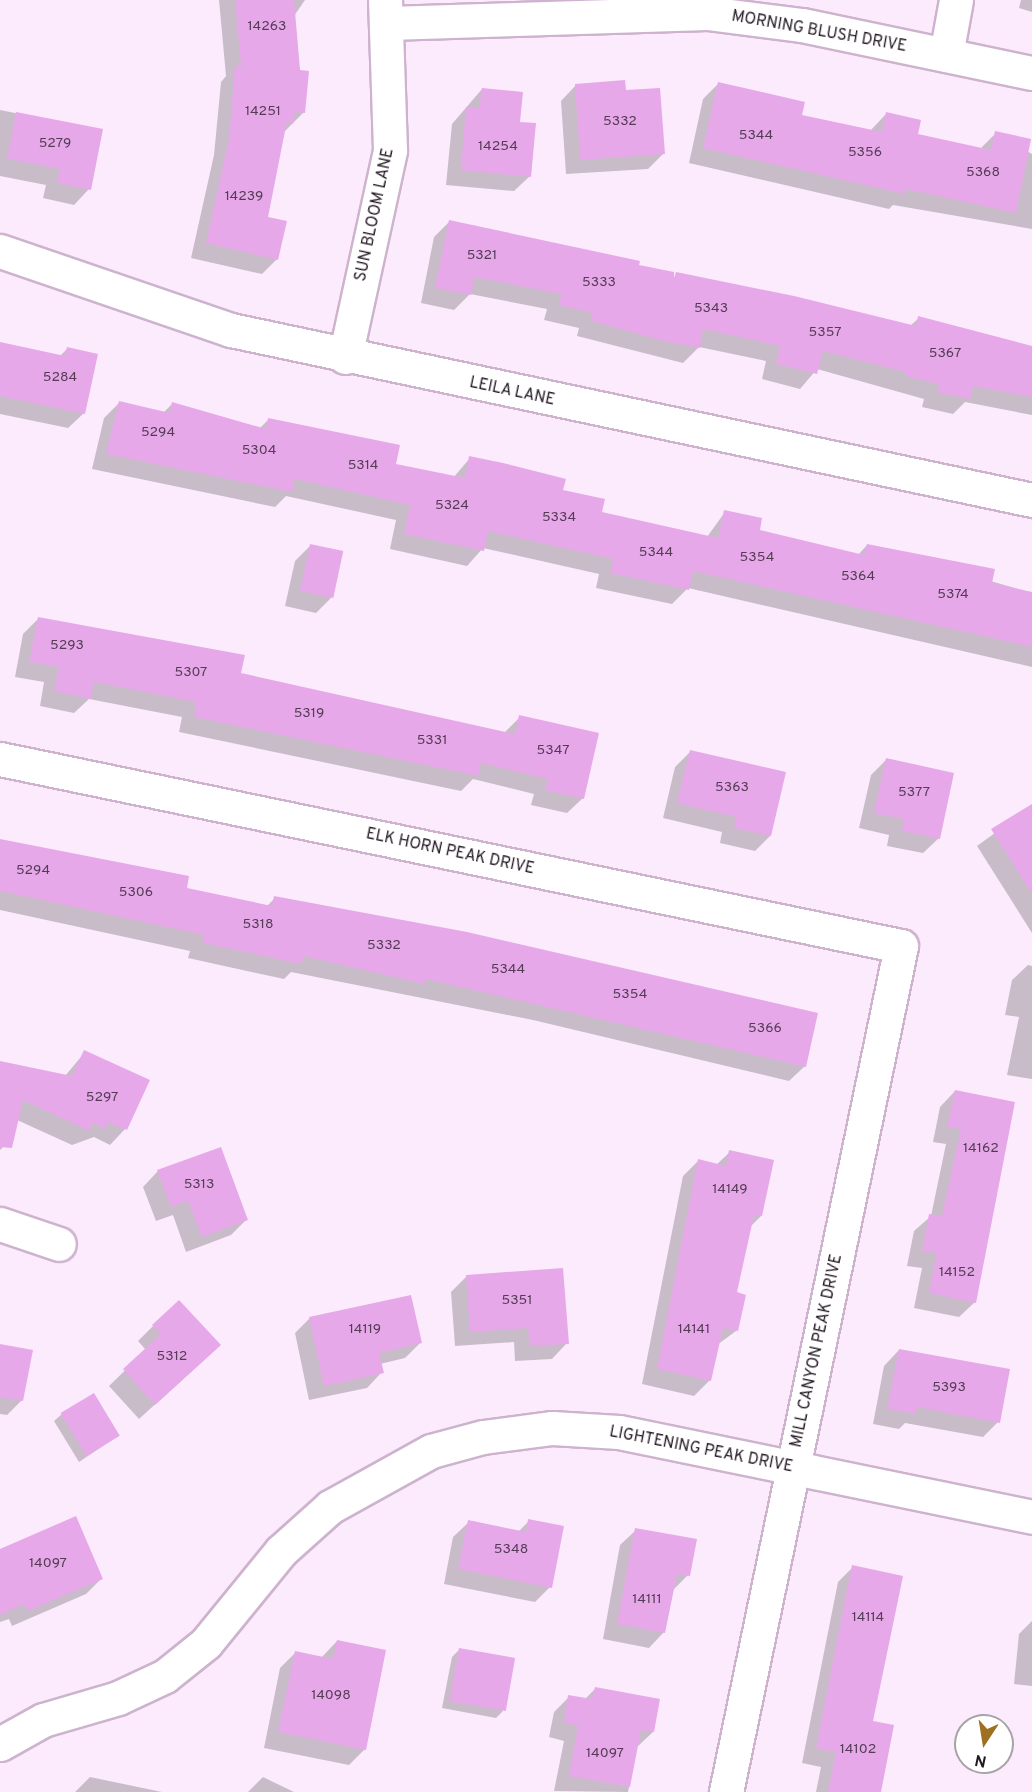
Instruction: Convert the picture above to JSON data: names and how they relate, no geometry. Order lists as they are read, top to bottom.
{
  "streets": {
    "street": [
      "MORNING BLUSH DRIVE",
      "SUN BLOOM LANE",
      "LEILA LANE",
      "ELK HORN PEAK DRIVE",
      "MILL CANYON PEAK DRIVE",
      "LIGHTENING PEAK DRIVE"
    ]
  },
  "crossings": [
    ["MORNING BLUSH DRIVE", "SUN BLOOM LANE"],
    ["SUN BLOOM LANE", "LEILA LANE"],
    ["ELK HORN PEAK DRIVE", "MILL CANYON PEAK DRIVE"],
    ["MILL CANYON PEAK DRIVE", "LIGHTENING PEAK DRIVE"]
  ],
  "house_numbers": [
    "14263",
    "14251",
    "5332",
    "5344",
    "5279",
    "14254",
    "5356",
    "5368",
    "14239",
    "5321",
    "5333",
    "5343",
    "5357",
    "5367",
    "5284",
    "5294",
    "5304",
    "5314",
    "5324",
    "5334",
    "5344",
    "5354",
    "5364",
    "5374",
    "5293",
    "5307",
    "5319",
    "5331",
    "5347",
    "5363",
    "5377",
    "5294",
    "5306",
    "5318",
    "5332",
    "5344",
    "5354",
    "5366",
    "5297",
    "14162",
    "5313",
    "14149",
    "14152",
    "5351",
    "14119",
    "14141",
    "5312",
    "5393",
    "5348",
    "14097",
    "14111",
    "14114",
    "14098",
    "14102",
    "14097"
  ],
  "north": "bottom"
}
